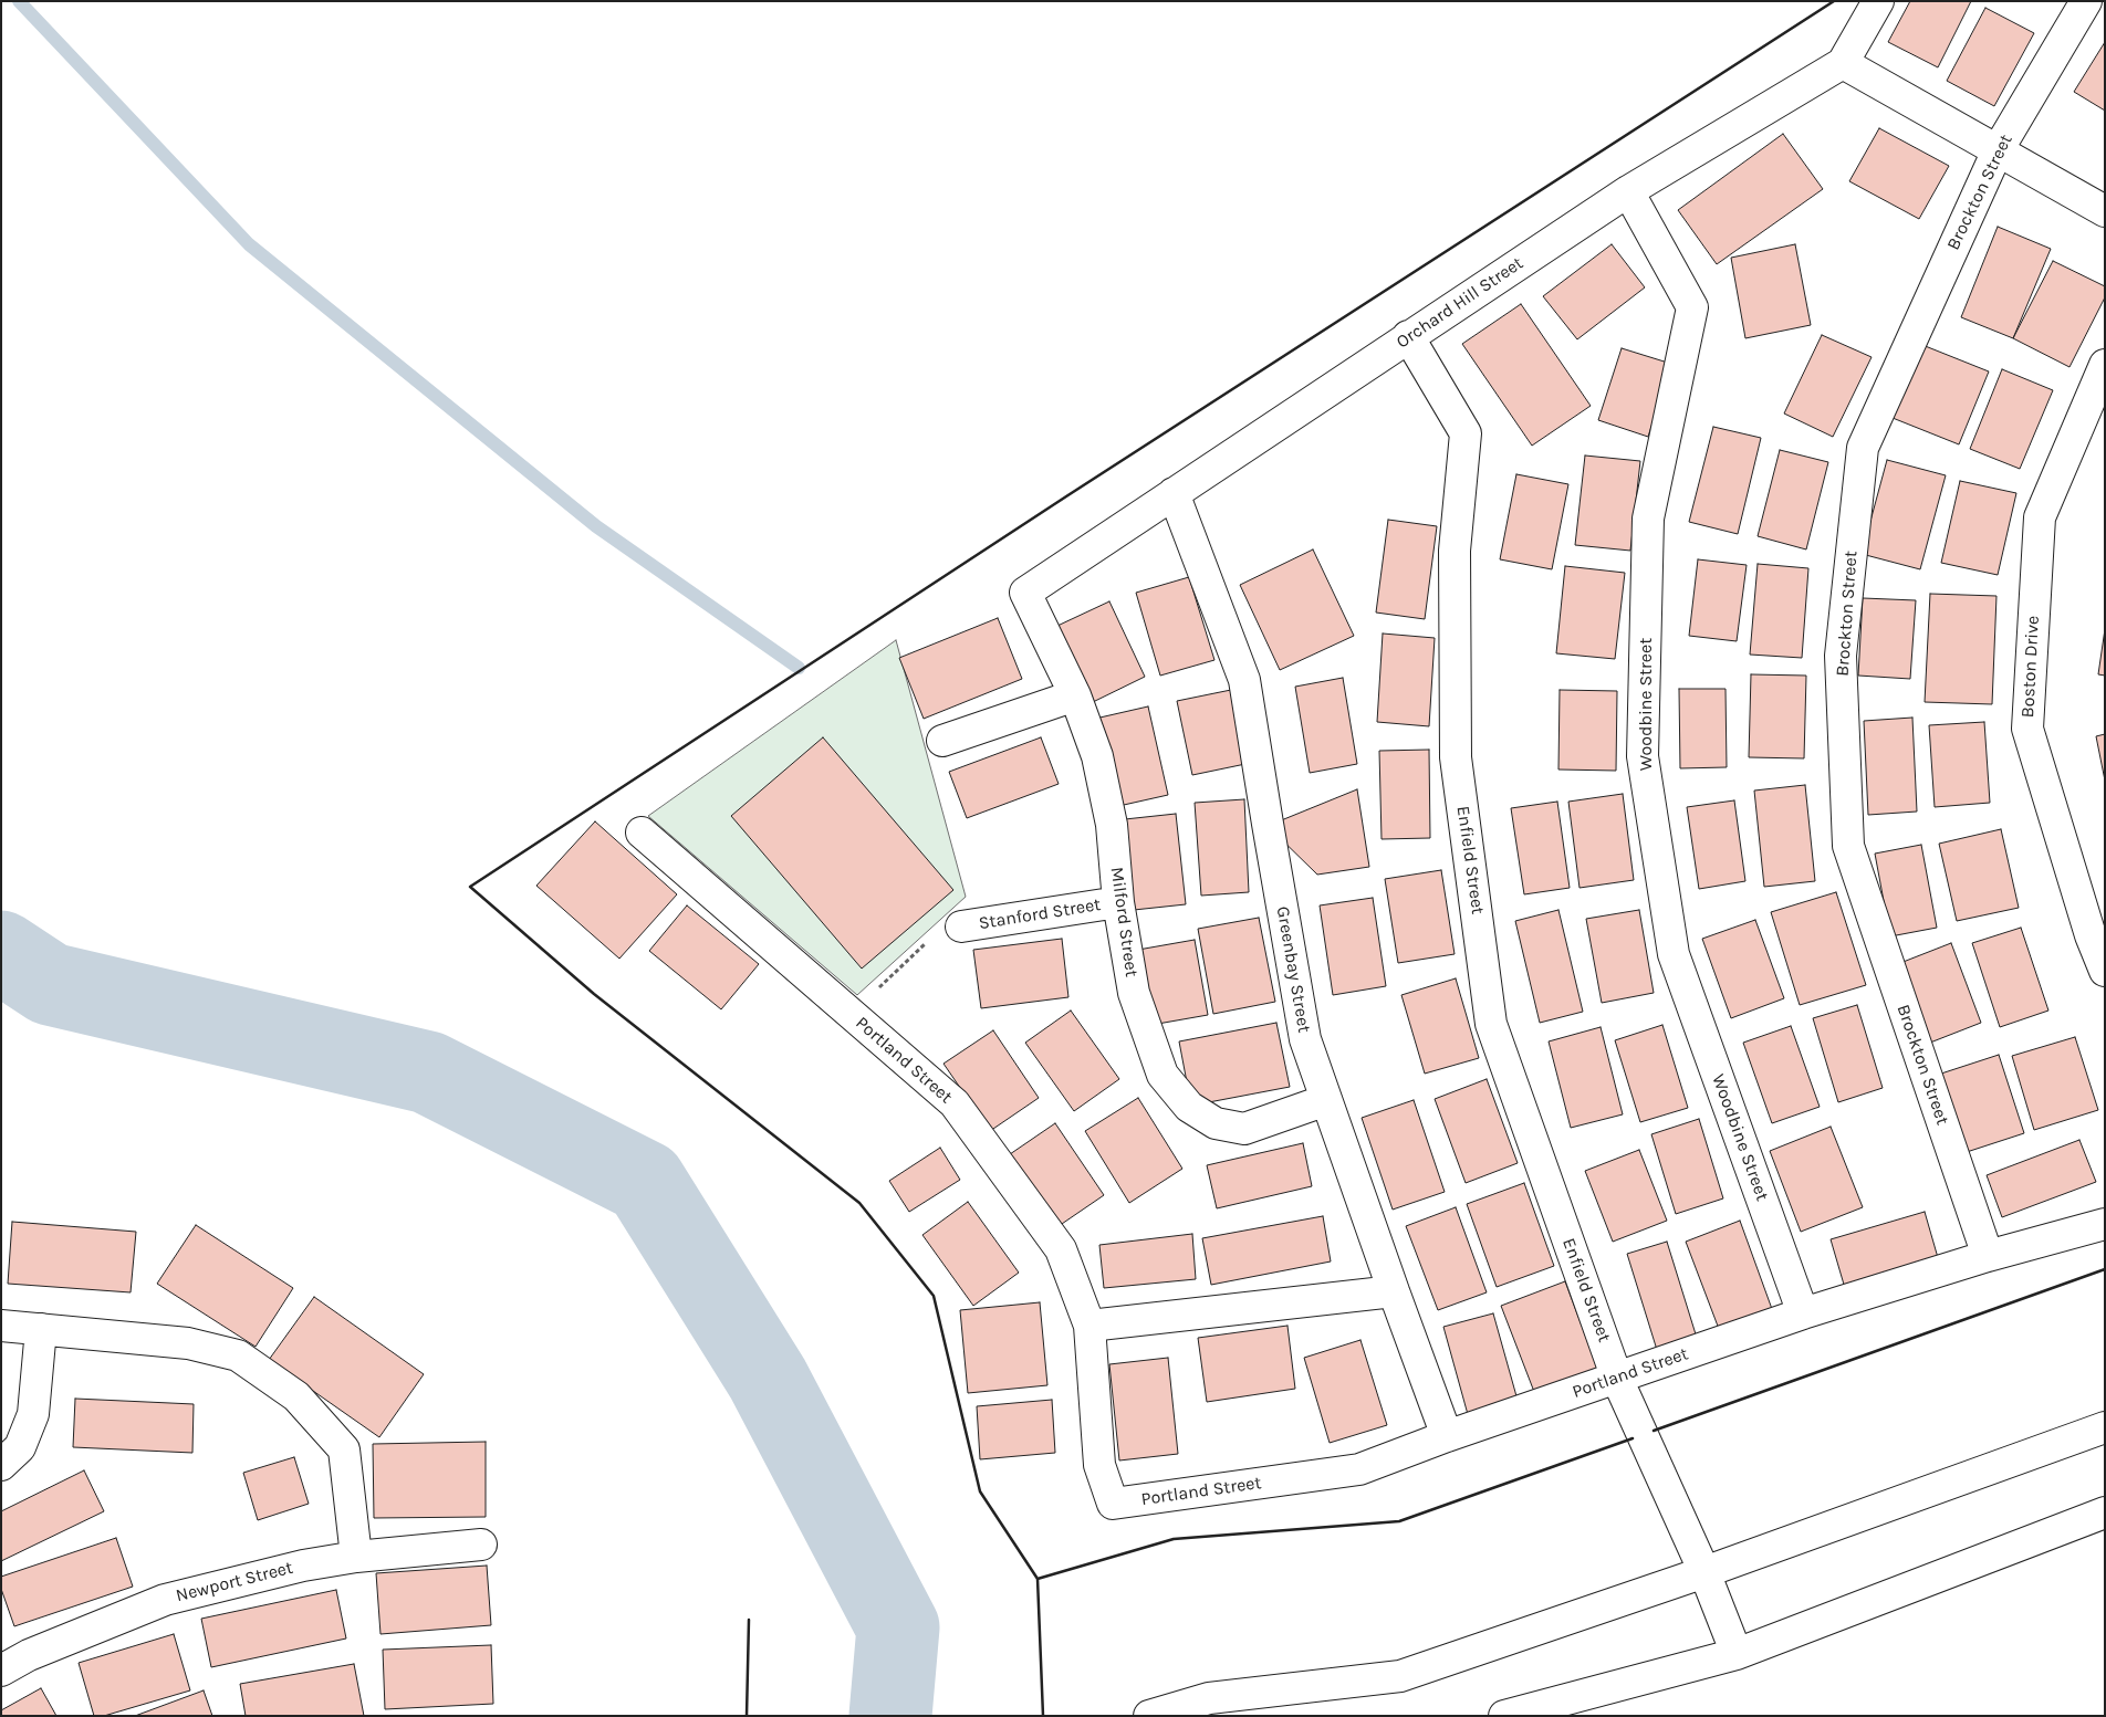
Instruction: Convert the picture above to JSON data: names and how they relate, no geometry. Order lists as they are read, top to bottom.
{
  "streets": {
    "street": [
      "Brockton Street",
      "Orchard Hill Street",
      "Boston Drive",
      "Woodbine Street",
      "Enfield Street",
      "Stanford Street",
      "Milford Street",
      "Greenbay Street",
      "Portland Street",
      "Newport Street"
    ]
  },
  "crossings": [
    ["Brockton Street", "Portland Street"],
    ["Orchard Hill Street", "Woodbine Street"],
    ["Orchard Hill Street", "Enfield Street"],
    ["Orchard Hill Street", "Milford Street"],
    ["Orchard Hill Street", "Greenbay Street"],
    ["Woodbine Street", "Portland Street"],
    ["Enfield Street", "Portland Street"],
    ["Stanford Street", "Milford Street"],
    ["Milford Street", "Greenbay Street"],
    ["Greenbay Street", "Portland Street"]
  ]
}
